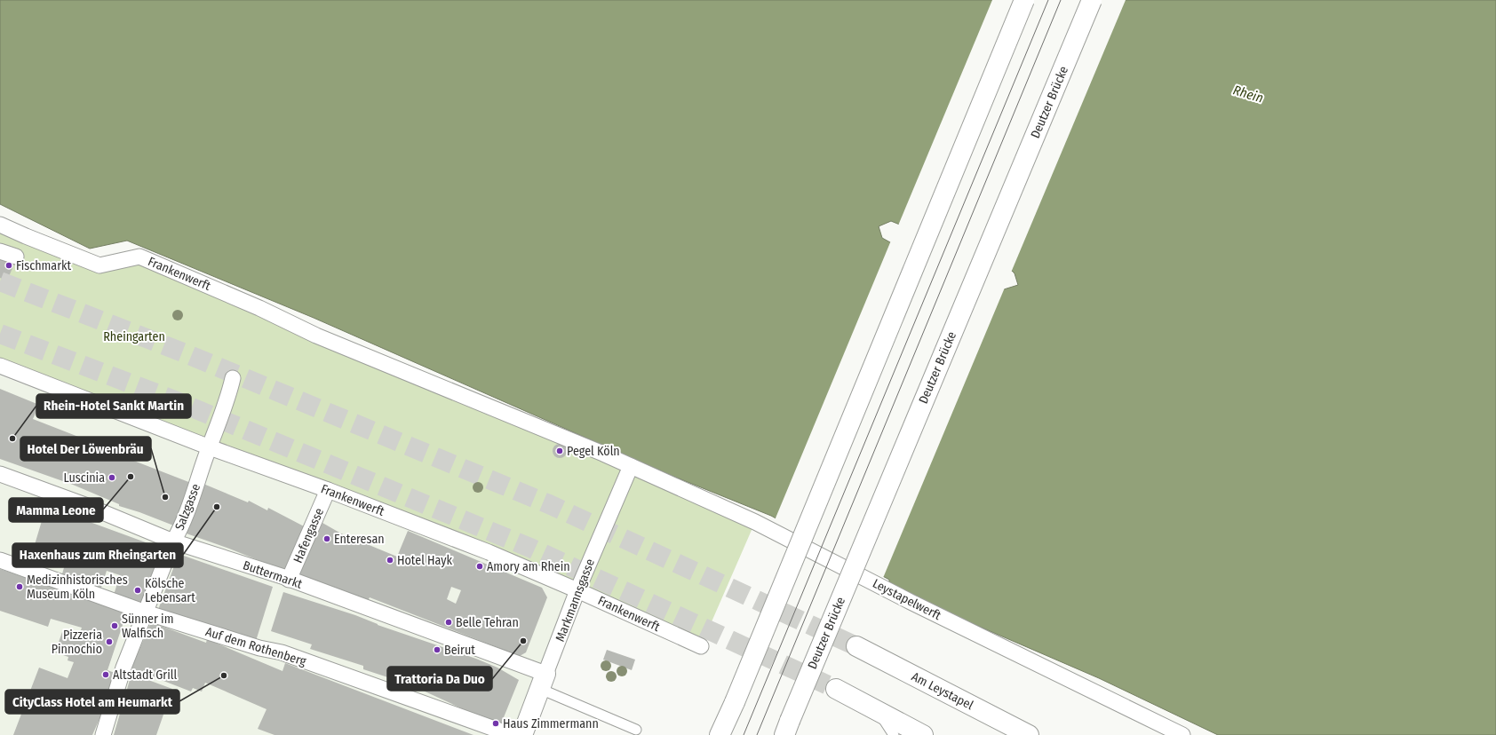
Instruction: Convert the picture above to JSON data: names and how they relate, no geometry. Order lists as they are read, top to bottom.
{
  "streets": {
    "main road": ["Deutzer Brücke", "Markmannsgasse", "Am Leystapel"],
    "street": [
      "Frankenwerft",
      "Salzgasse",
      "Hafengasse",
      "Buttermarkt",
      "Leystapelwerft",
      "Auf dem Rothenberg"
    ]
  },
  "crossings": [
    ["Frankenwerft", "Salzgasse"],
    ["Frankenwerft", "Hafengasse"],
    ["Frankenwerft", "Leystapelwerft"],
    ["Frankenwerft", "Markmannsgasse"],
    ["Salzgasse", "Buttermarkt"],
    ["Salzgasse", "Auf dem Rothenberg"],
    ["Hafengasse", "Buttermarkt"],
    ["Buttermarkt", "Markmannsgasse"],
    ["Leystapelwerft", "Markmannsgasse"]
  ],
  "water": ["Rhein"],
  "parks": ["Rheingarten"],
  "places": [
    "Fischmarkt",
    "Rhein-Hotel Sankt Martin",
    "Pegel Köln",
    "Mamma Leone",
    "Luscinia",
    "Hotel Der Löwenbräu",
    "Haxenhaus zum Rheingarten",
    "Enteresan",
    "Hotel Hayk",
    "Amory am Rhein",
    "Medizinhistorisches Museum Köln",
    "Kölsche Lebensart",
    "Belle Tehran",
    "Sünner im Walfisch",
    "Trattoria Da Duo",
    "Pizzeria Pinnochio",
    "Beirut",
    "Altstadt Grill",
    "CityClass Hotel am Heumarkt",
    "Haus Zimmermann"
  ]
}
